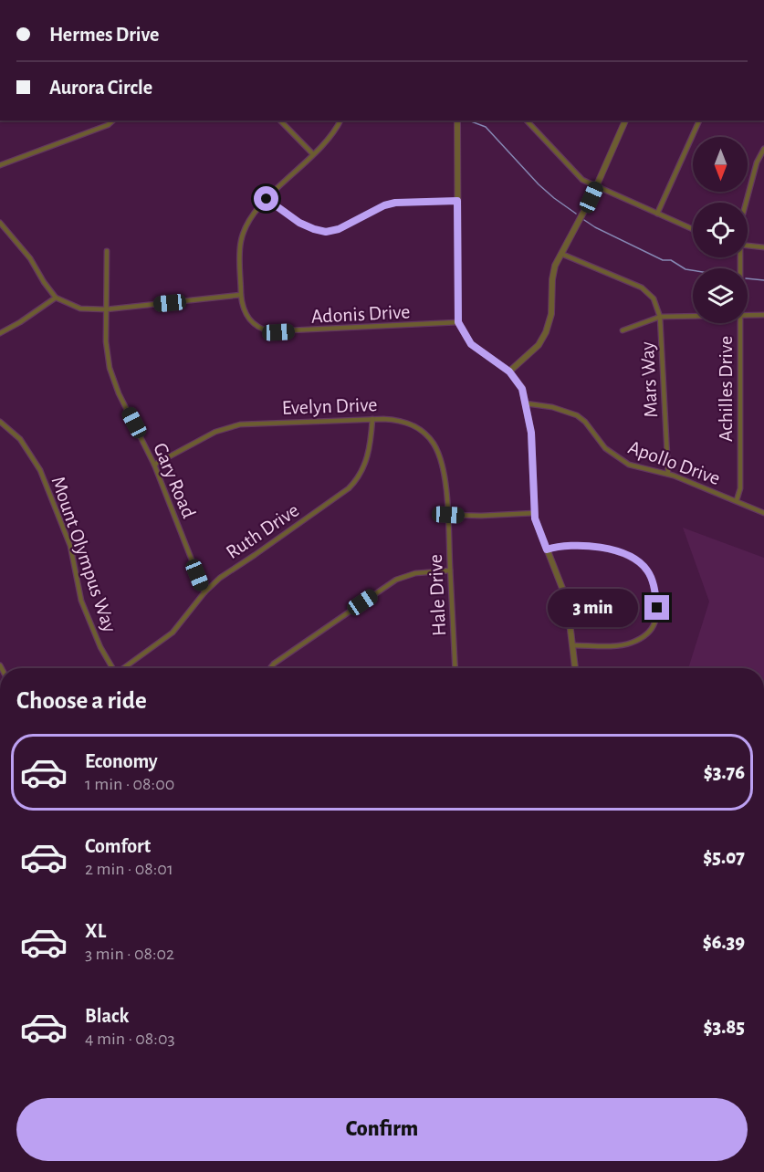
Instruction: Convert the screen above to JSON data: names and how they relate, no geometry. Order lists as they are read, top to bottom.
{
  "streets": {
    "street": [
      "Adonis Drive",
      "Mars Way",
      "Achilles Drive",
      "Evelyn Drive",
      "Apollo Drive",
      "Gary Road",
      "Ruth Drive",
      "Mount Olympus Way",
      "Hale Drive"
    ]
  },
  "crossings": [
    ["Mars Way", "Apollo Drive"],
    ["Achilles Drive", "Apollo Drive"],
    ["Evelyn Drive", "Gary Road"],
    ["Evelyn Drive", "Ruth Drive"],
    ["Evelyn Drive", "Hale Drive"],
    ["Gary Road", "Ruth Drive"]
  ],
  "north": "bottom",
  "page": {
    "banner": ["Hermes Drive", "Aurora Circle"],
    "bubble": "3 min",
    "heading": "Choose a ride",
    "list": [
      {
        "name": "Economy",
        "note": "1 min · 08:00",
        "value": "$3.76"
      },
      {
        "name": "Comfort",
        "note": "2 min · 08:01",
        "value": "$5.07"
      },
      {
        "name": "XL",
        "note": "3 min · 08:02",
        "value": "$6.39"
      },
      {
        "name": "Black",
        "note": "4 min · 08:03",
        "value": "$3.85"
      }
    ],
    "buttons": "Confirm"
  }
}
